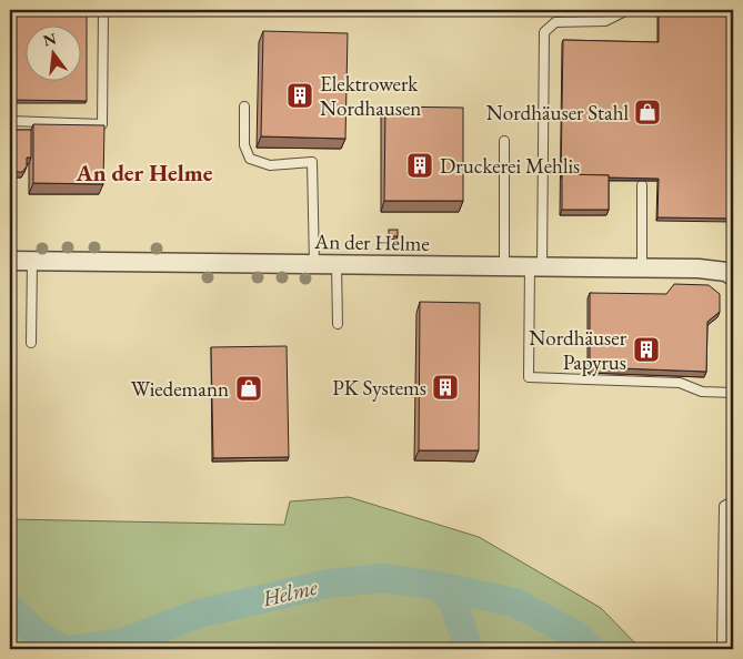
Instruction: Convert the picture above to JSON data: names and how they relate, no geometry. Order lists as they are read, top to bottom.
{
  "streets": {
    "street": ["An der Helme"]
  },
  "districts": ["An der Helme"],
  "water": ["Helme"],
  "places": {
    "building": [
      "Elektrowerk Nordhausen",
      "Druckerei Mehlis",
      "Nordhäuser Papyrus",
      "PK Systems"
    ],
    "shop": ["Nordhäuser Stahl", "Wiedemann"]
  },
  "north": "top"
}
